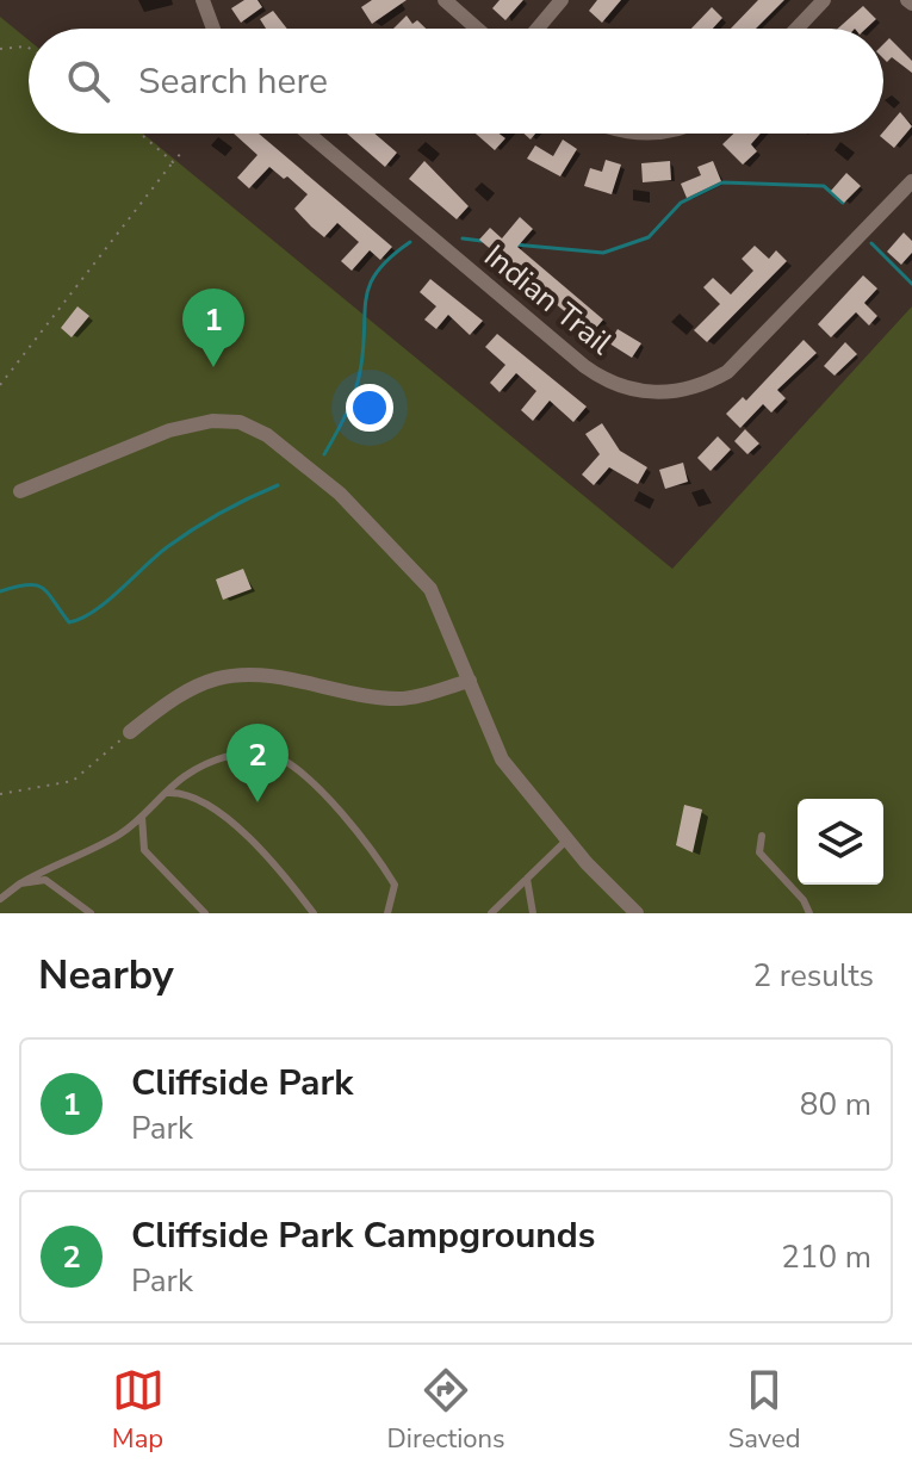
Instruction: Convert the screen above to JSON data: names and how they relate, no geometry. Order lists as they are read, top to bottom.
{
  "streets": {
    "street": ["Indian Trail"]
  },
  "page": {
    "search": "Search here",
    "pins": ["1", "2"],
    "heading": ["Nearby", "2 results"],
    "list": [
      {
        "mark": "1",
        "name": "Cliffside Park",
        "note": "Park",
        "value": "80 m"
      },
      {
        "mark": "2",
        "name": "Cliffside Park Campgrounds",
        "note": "Park",
        "value": "210 m"
      }
    ],
    "nav": ["Map", "Directions", "Saved"]
  }
}
